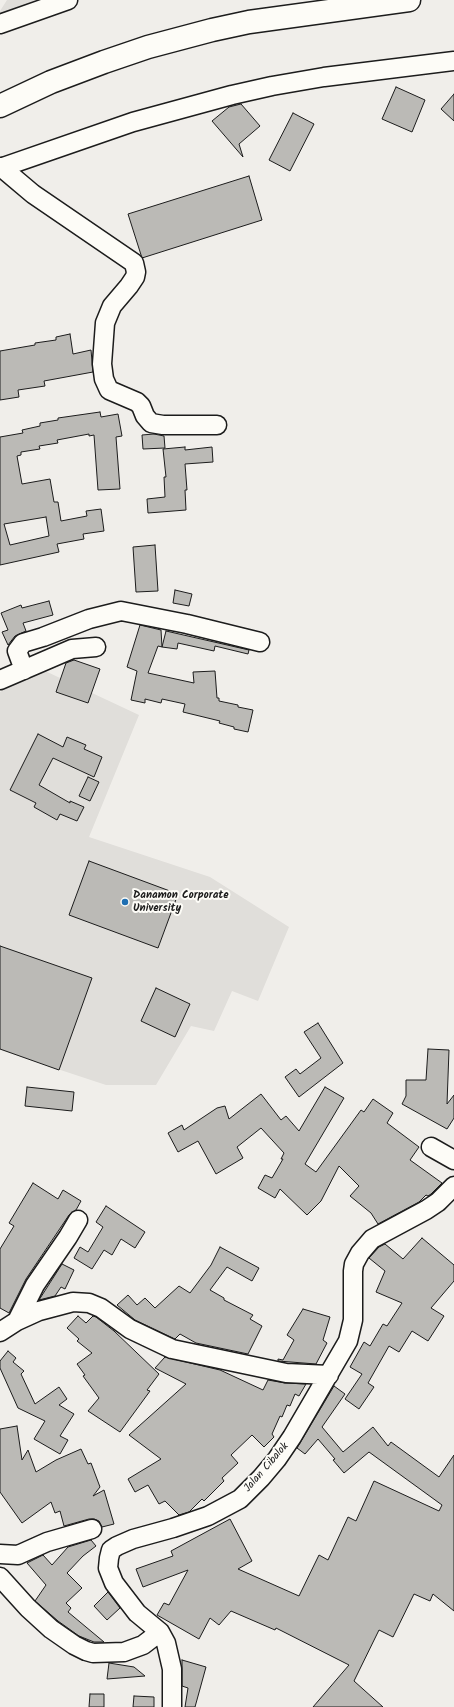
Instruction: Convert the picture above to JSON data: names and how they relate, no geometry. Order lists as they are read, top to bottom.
{
  "streets": {
    "street": ["Jalan Cibalok"]
  },
  "places": ["Danamon Corporate University"]
}
